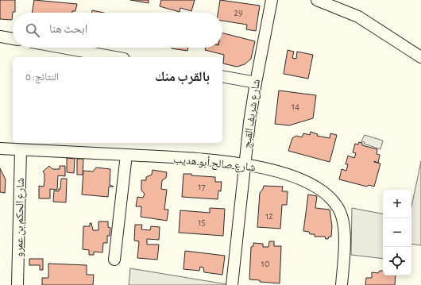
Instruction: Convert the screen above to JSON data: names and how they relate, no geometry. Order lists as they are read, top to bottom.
{
  "streets": {
    "street": ["شارع شريف القبج", "شارع صالح أبو هديب", "شارع الحكم بن عمرو"]
  },
  "crossings": [
    ["شارع شريف القبج", "شارع صالح أبو هديب"],
    ["شارع صالح أبو هديب", "شارع الحكم بن عمرو"]
  ],
  "house_numbers": [
    "29",
    "14",
    "17",
    "12",
    "15",
    "10"
  ],
  "page": {
    "search": "ابحث هنا",
    "heading": ["بالقرب منك", "النتائج: 0"],
    "map_buttons": ["+", "−"]
  }
}
